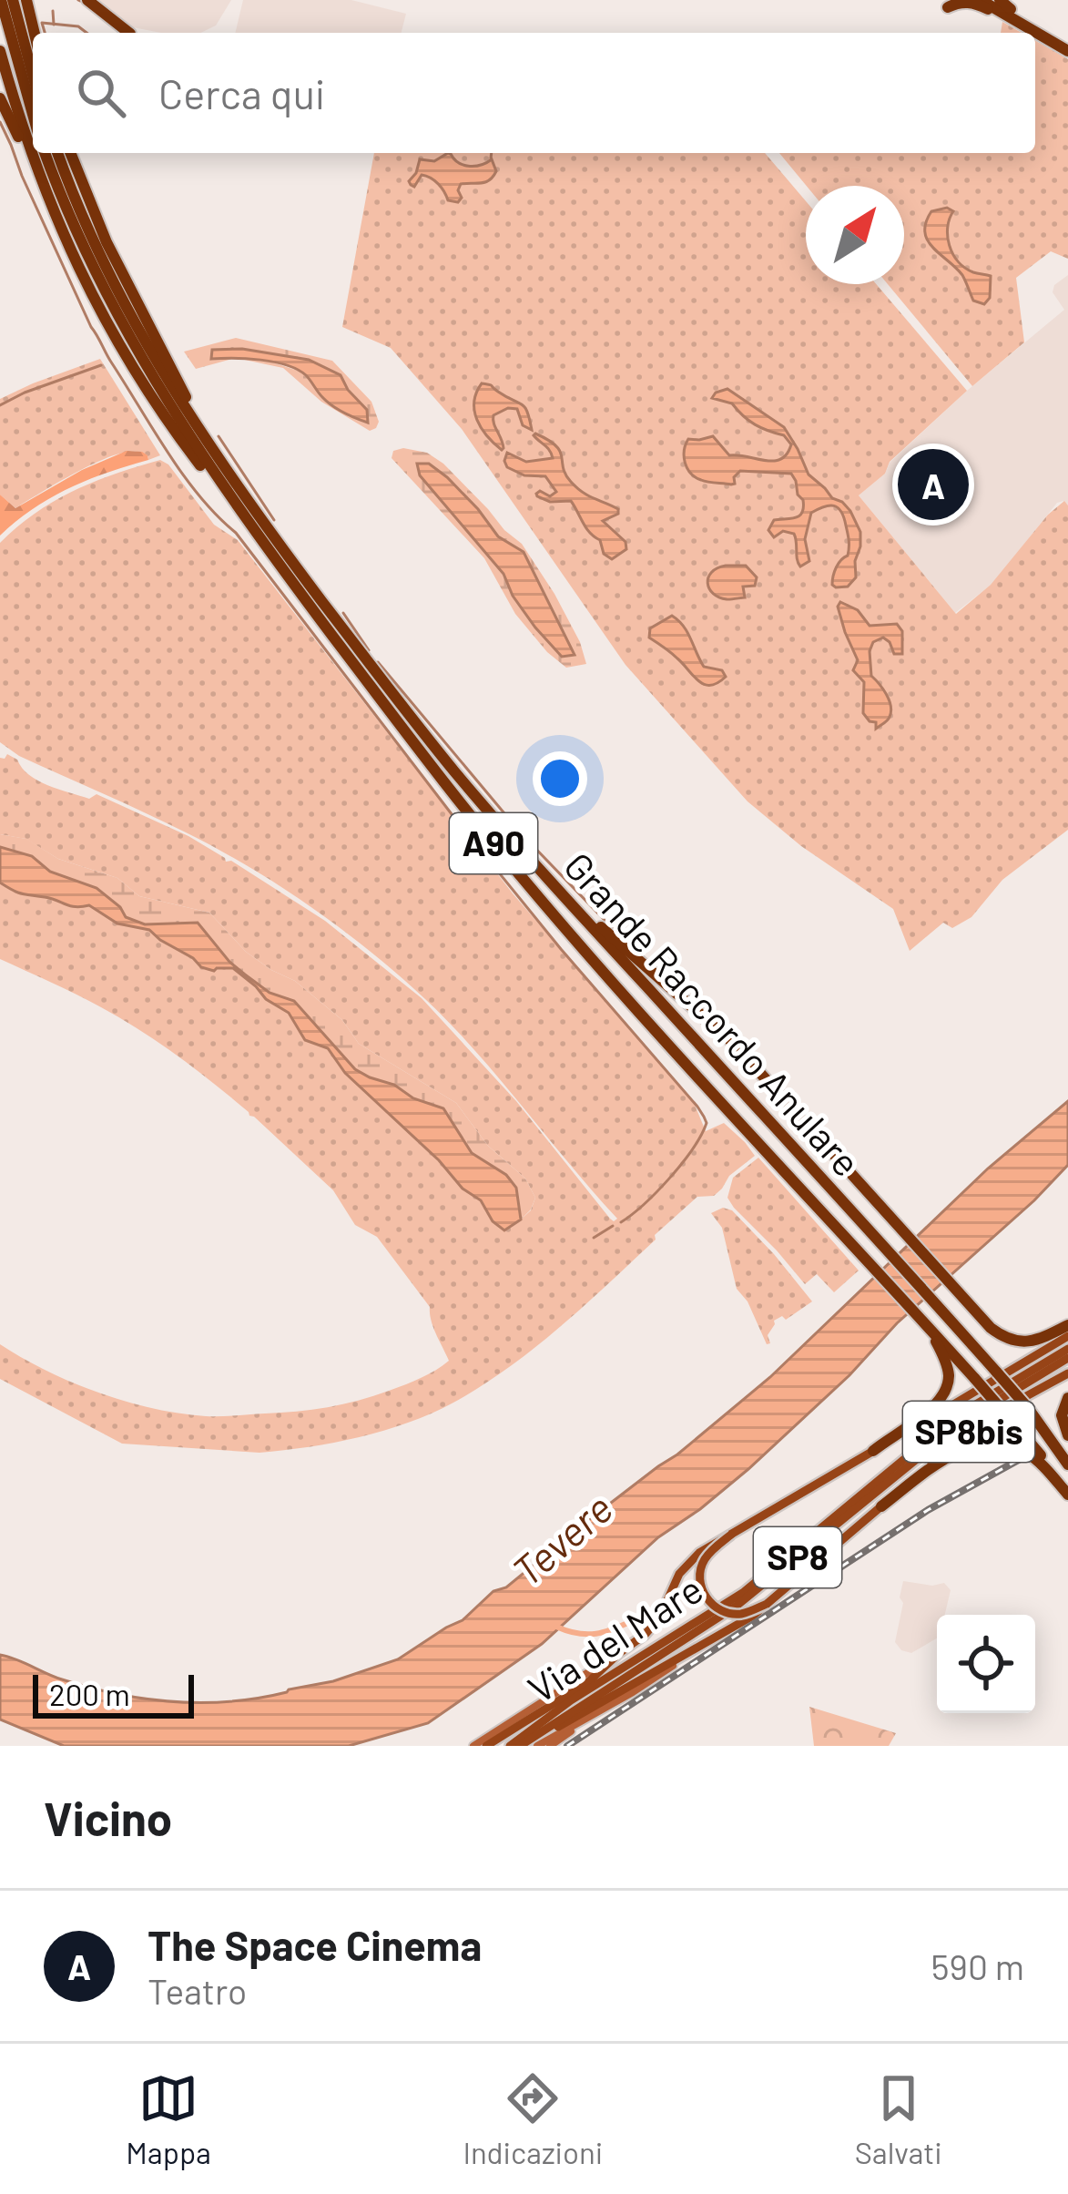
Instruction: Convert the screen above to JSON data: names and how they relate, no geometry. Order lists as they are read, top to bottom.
{
  "streets": {
    "highway": ["A90", "Grande Raccordo Anulare"],
    "main road": ["SP8bis", "SP8", "Via del Mare"]
  },
  "water": ["Tevere"],
  "scale_bar": "200 m",
  "north": "top right",
  "page": {
    "search": "Cerca qui",
    "pins": "A",
    "scale": "200 m",
    "heading": "Vicino",
    "list": [
      {
        "mark": "A",
        "name": "The Space Cinema",
        "note": "Teatro",
        "value": "590 m"
      }
    ],
    "nav": ["Mappa", "Indicazioni", "Salvati"]
  }
}
